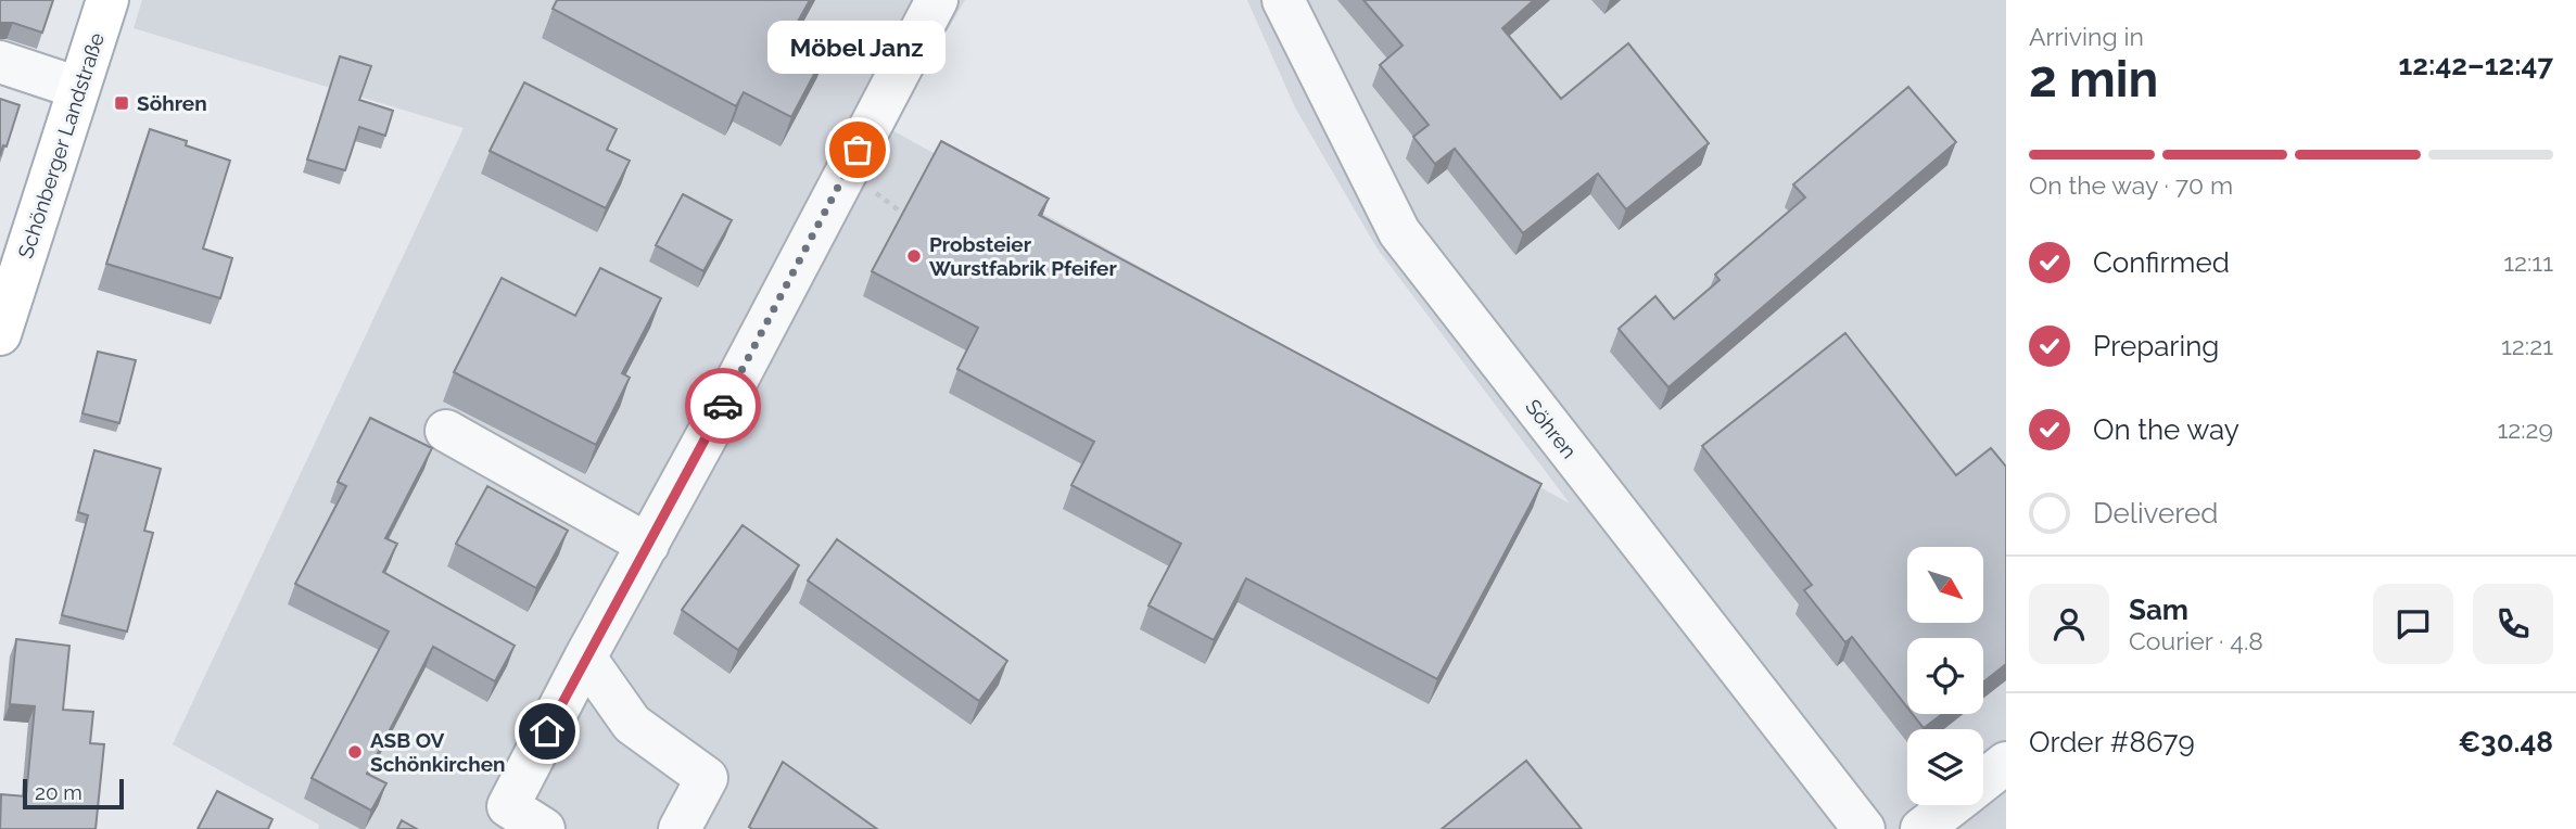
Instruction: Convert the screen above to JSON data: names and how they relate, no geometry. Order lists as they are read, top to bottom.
{
  "streets": {
    "main road": ["Schönberger Landstraße"],
    "street": ["Söhren"]
  },
  "places": {
    "transit": ["Söhren"],
    "other": ["Möbel Janz", "Probsteier Wurstfabrik Pfeifer", "ASB OV Schönkirchen"]
  },
  "scale_bar": "20 m",
  "north": "bottom right",
  "page": {
    "heading": ["2 min", "Arriving in", "12:42–12:47"],
    "panel": [
      "Sam",
      "Courier · 4.8",
      "Order #8679",
      "€30.48"
    ],
    "bubble": "Möbel Janz",
    "bar": "On the way · 70 m",
    "list": [
      ["Confirmed", "12:11"],
      ["Preparing", "12:21"],
      ["On the way", "12:29"],
      "Delivered"
    ],
    "scale": "20 m"
  }
}
